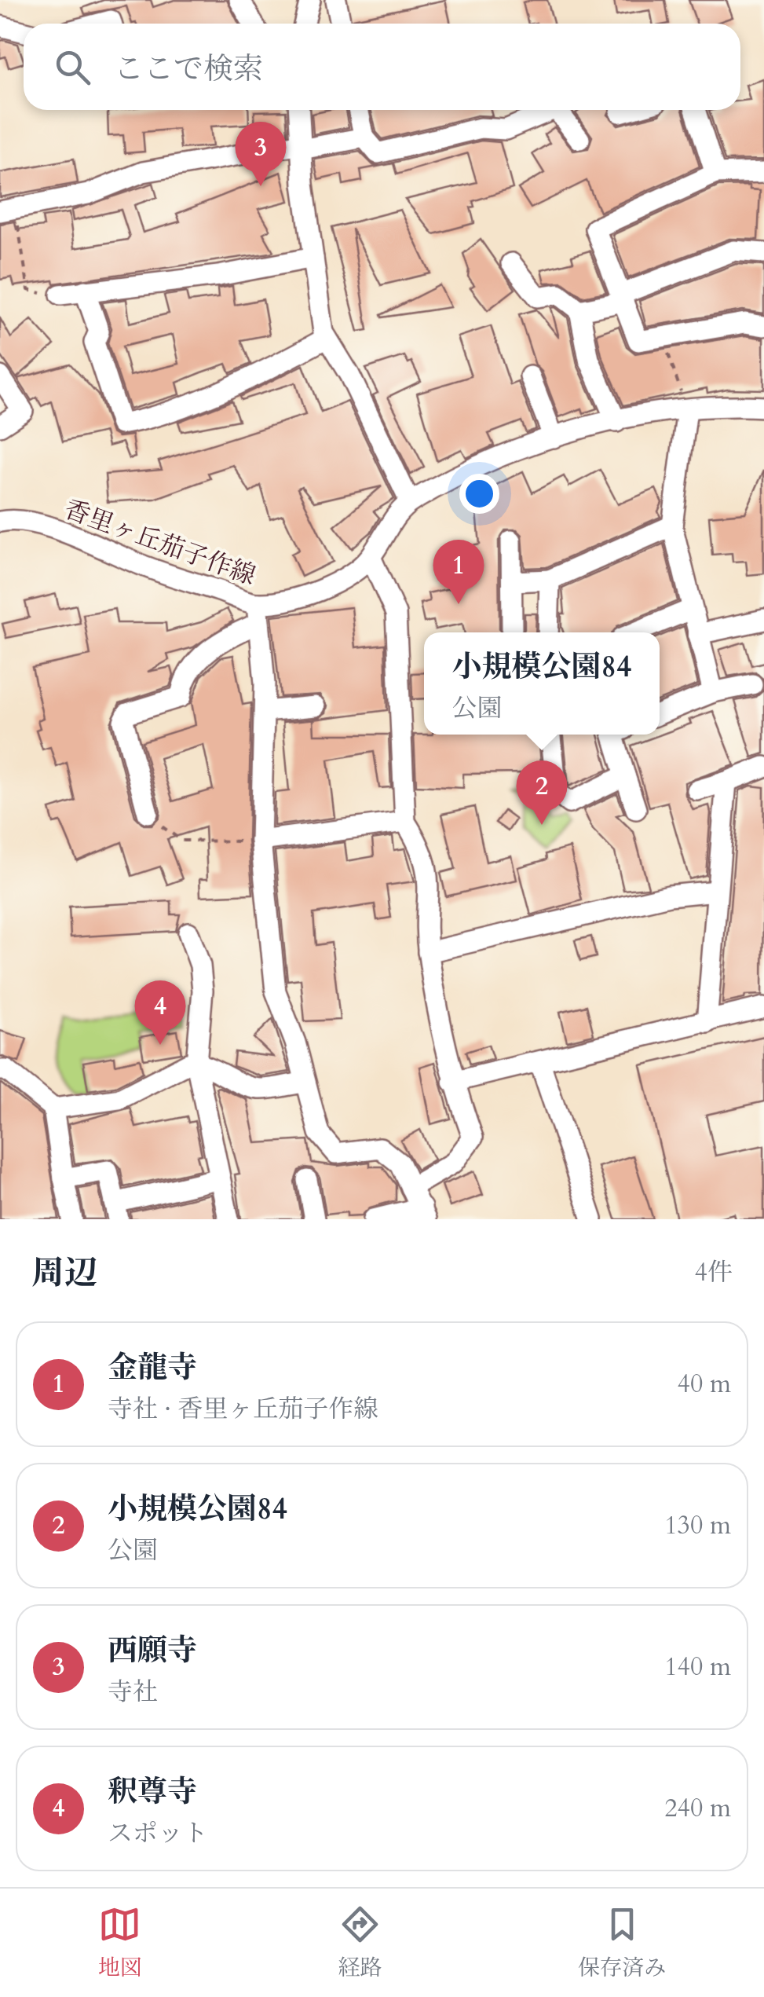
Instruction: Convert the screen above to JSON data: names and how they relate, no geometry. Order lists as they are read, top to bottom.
{
  "streets": {
    "street": ["香里ヶ丘茄子作線"]
  },
  "page": {
    "search": "ここで検索",
    "pins": [
      "3",
      "1",
      "2",
      "4"
    ],
    "popup": ["小規模公園84", "公園"],
    "heading": ["周辺", "4件"],
    "list": [
      {
        "mark": "1",
        "name": "金龍寺",
        "note": "寺社 · 香里ヶ丘茄子作線",
        "value": "40 m"
      },
      {
        "mark": "2",
        "name": "小規模公園84",
        "note": "公園",
        "value": "130 m"
      },
      {
        "mark": "3",
        "name": "西願寺",
        "note": "寺社",
        "value": "140 m"
      },
      {
        "mark": "4",
        "name": "釈尊寺",
        "note": "スポット",
        "value": "240 m"
      }
    ],
    "nav": ["地図", "経路", "保存済み"]
  }
}
